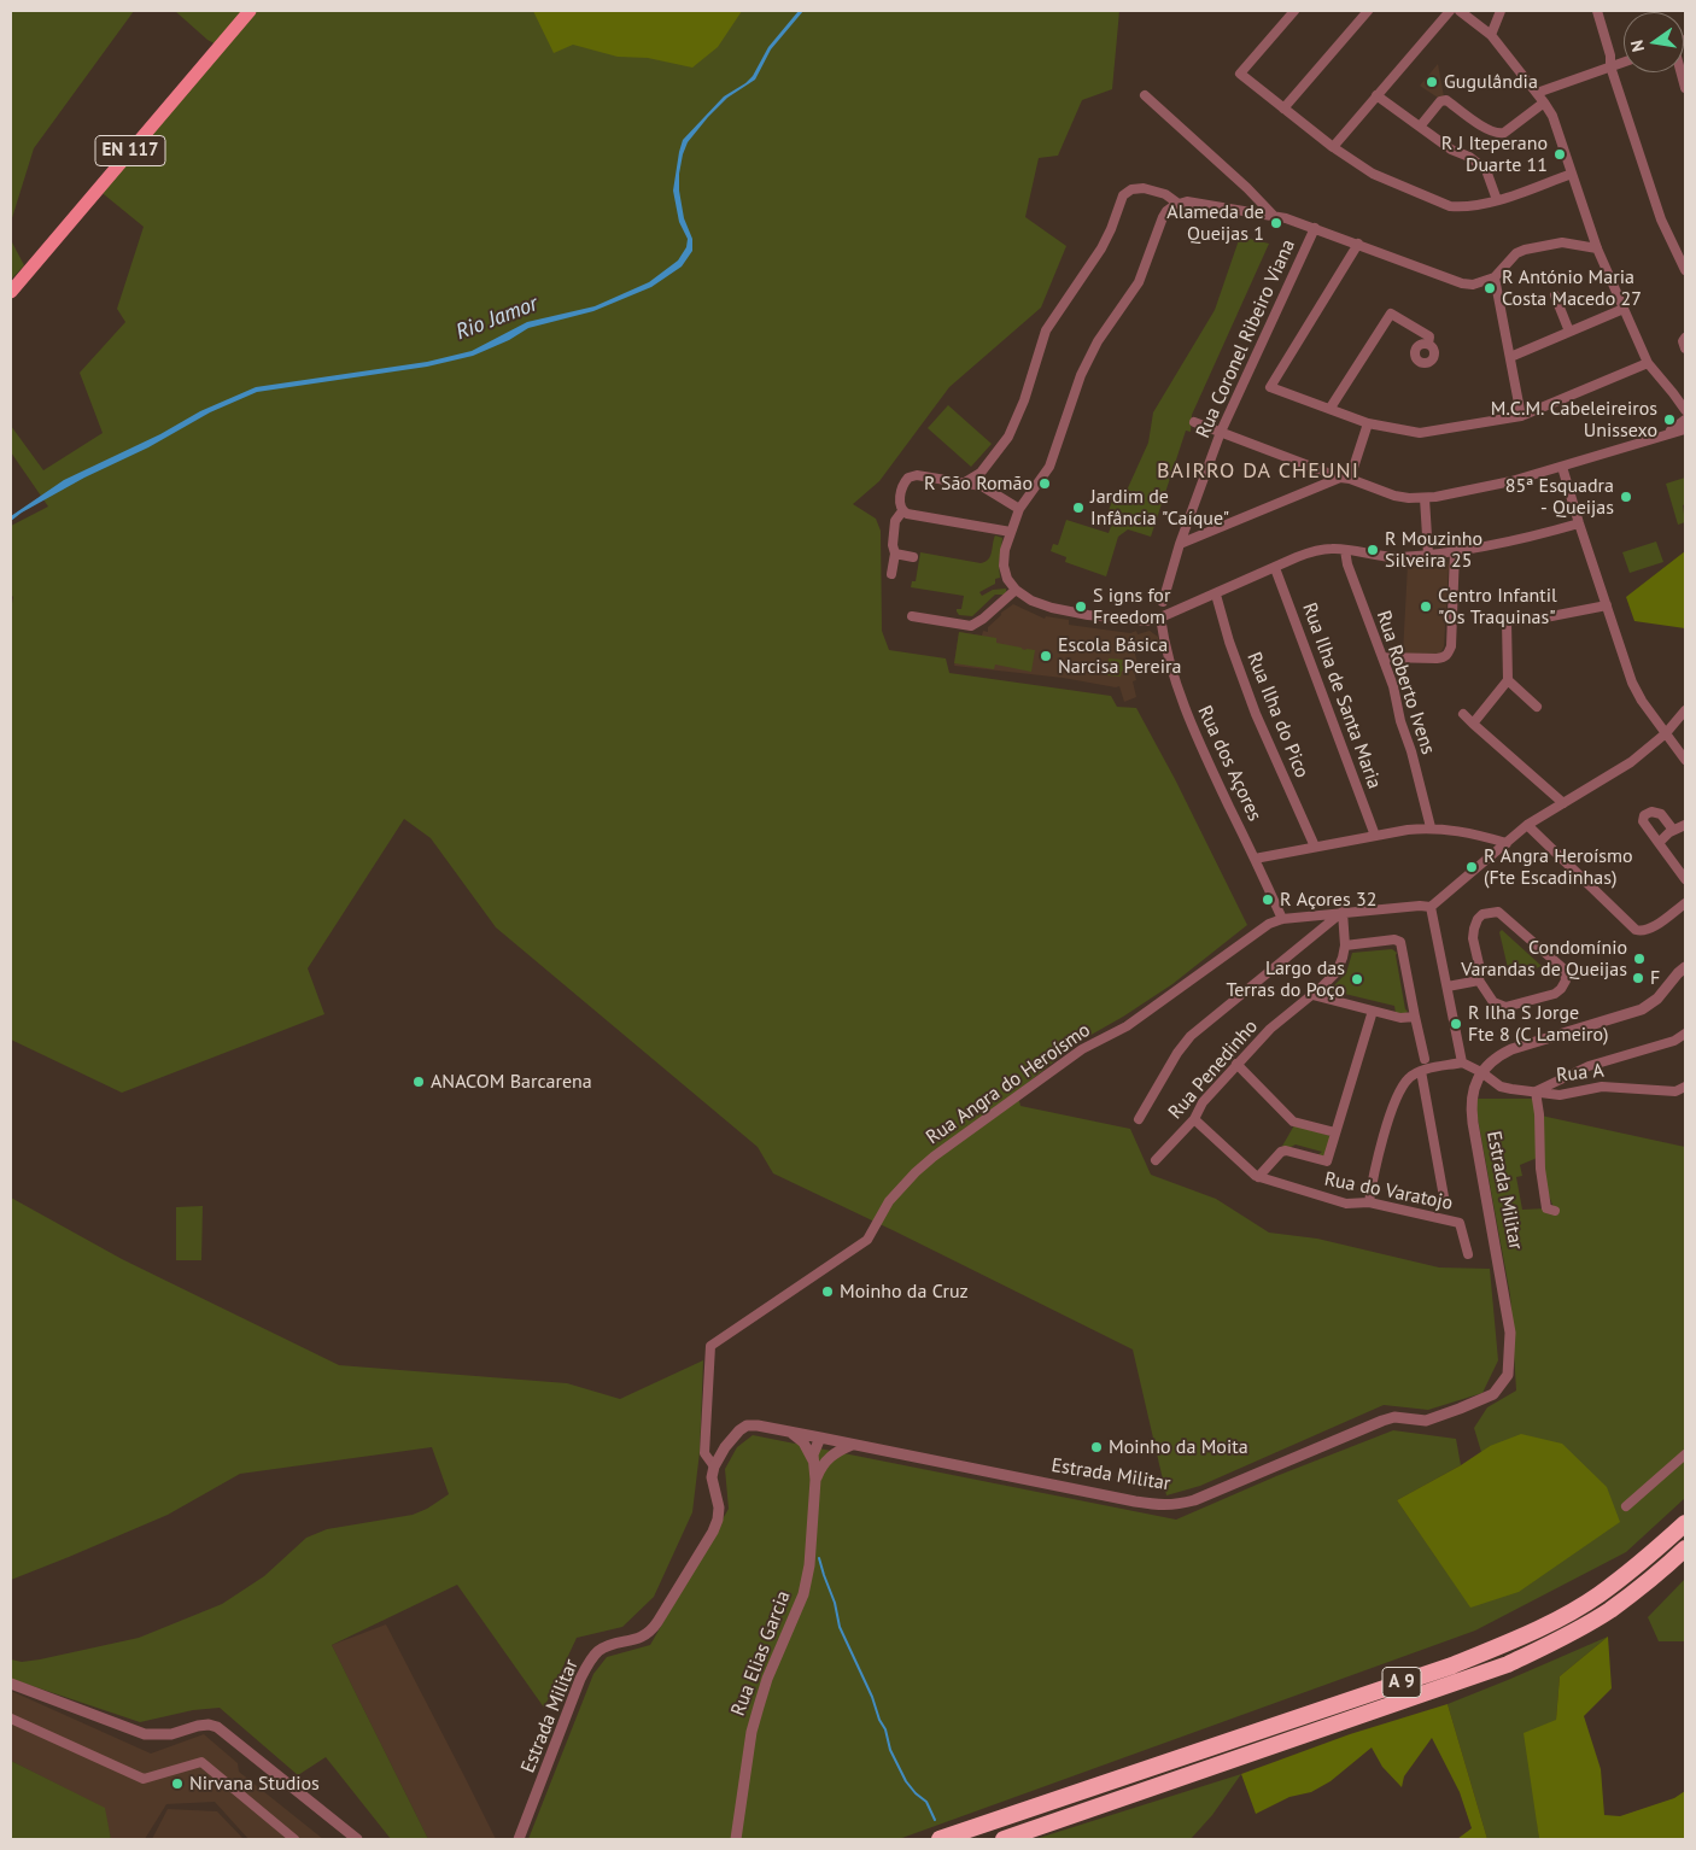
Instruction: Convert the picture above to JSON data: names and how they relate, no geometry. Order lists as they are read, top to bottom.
{
  "streets": {
    "highway": ["A 9"],
    "main road": ["EN 117"],
    "street": [
      "Rua Coronel Ribeiro Viana",
      "Rua Roberto Ivens",
      "Rua Ilha de Santa Maria",
      "Rua Ilha do Pico",
      "Rua dos Açores",
      "Rua Penedinho",
      "Rua A",
      "Rua Angra do Heroísmo",
      "Estrada Militar",
      "Rua do Varatojo",
      "Rua Elias Garcia"
    ]
  },
  "crossings": [
    ["Rua dos Açores", "Rua Angra do Heroísmo"],
    ["Rua Penedinho", "Rua Angra do Heroísmo"],
    ["Rua Penedinho", "Rua do Varatojo"],
    ["Rua A", "Estrada Militar"],
    ["Rua Angra do Heroísmo", "Estrada Militar"],
    ["Estrada Militar", "Rua Elias Garcia"]
  ],
  "districts": ["BAIRRO DA CHEUNI"],
  "water": ["Rio Jamor"],
  "places": [
    "Gugulândia",
    "R J Iteperano Duarte 11",
    "Alameda de Queijas 1",
    "R António Maria Costa Macedo 27",
    "M.C.M. Cabeleireiros Unissexo",
    "R São Romão",
    "85ª Esquadra - Queijas",
    "Jardim de Infância \"Caíque\"",
    "R Mouzinho Silveira 25",
    "S igns for Freedom",
    "Centro Infantil \"Os Traquinas\"",
    "Escola Básica Narcisa Pereira",
    "R Angra Heroísmo (Fte Escadinhas)",
    "R Açores 32",
    "Condomínio Varandas de Queijas",
    "F",
    "Largo das Terras do Poço",
    "R Ilha S Jorge Fte 8 (C Lameiro)",
    "ANACOM Barcarena",
    "Moinho da Cruz",
    "Moinho da Moita",
    "Nirvana Studios"
  ],
  "north": "left"
}
